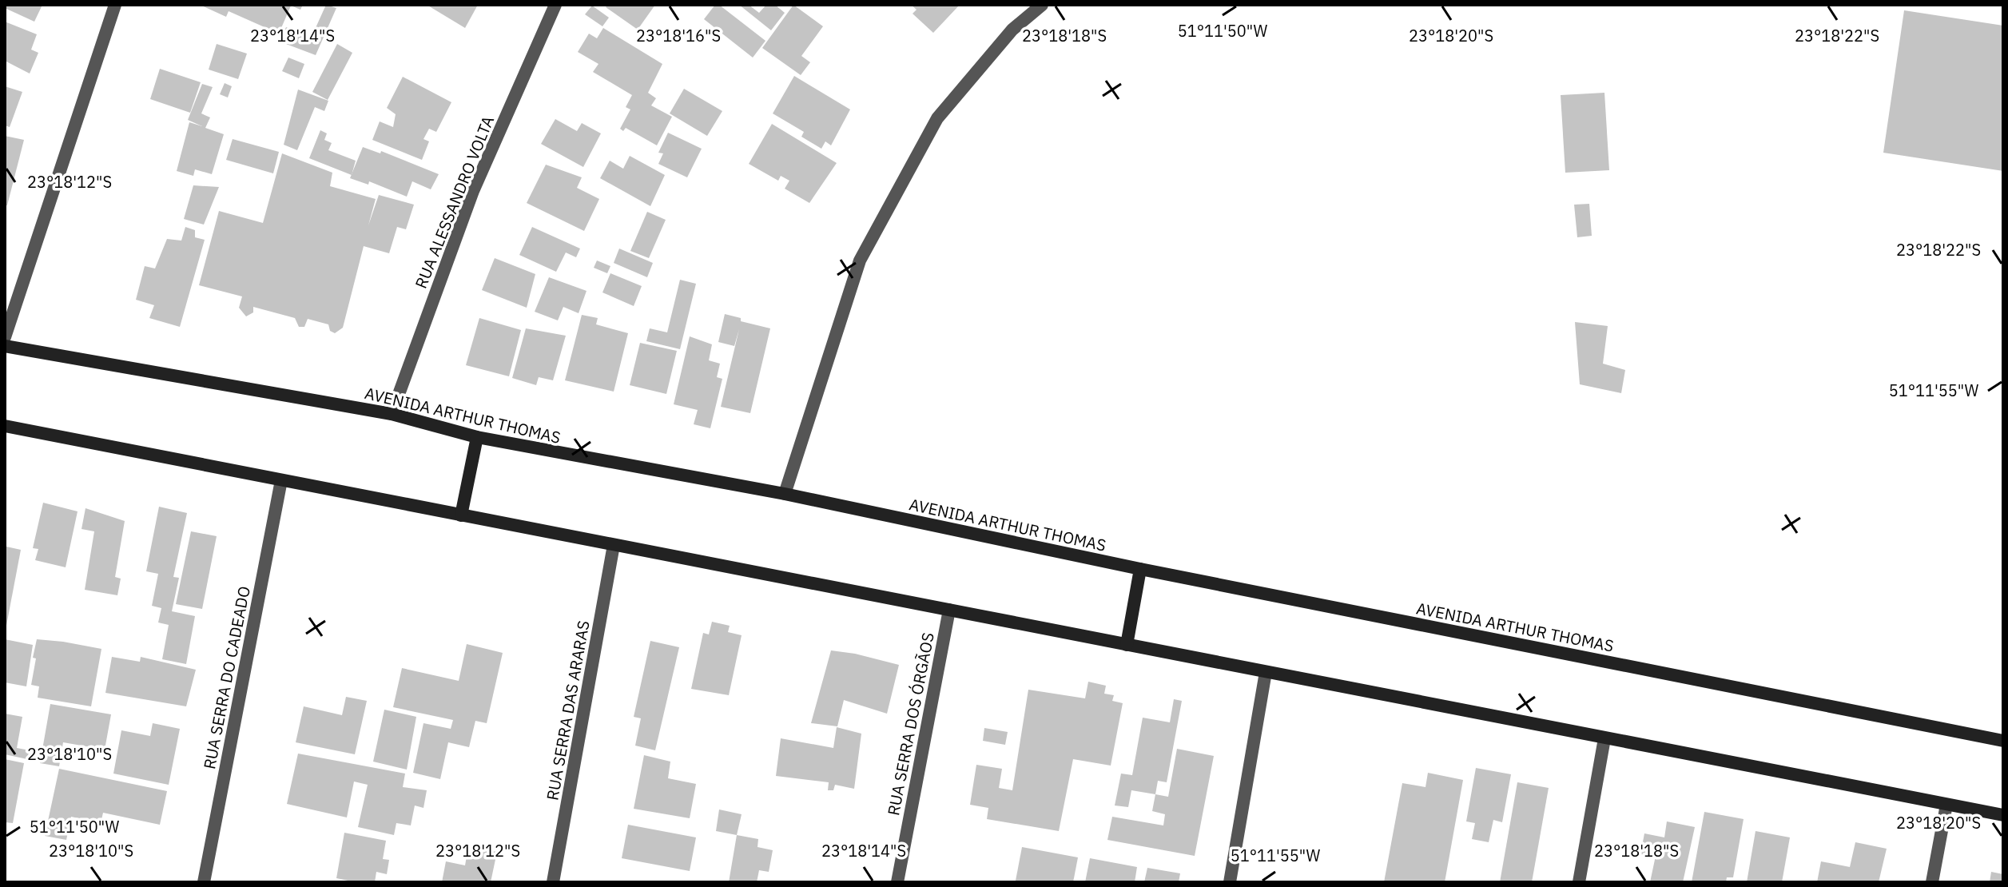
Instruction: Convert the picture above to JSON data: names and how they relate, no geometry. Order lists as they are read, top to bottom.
{
  "streets": {
    "main road": ["AVENIDA ARTHUR THOMAS"],
    "street": [
      "RUA ALESSANDRO VOLTA",
      "RUA SERRA DO CADEADO",
      "RUA SERRA DAS ARARAS",
      "RUA SERRA DOS ÓRGÃOS"
    ]
  },
  "crossings": [
    ["RUA ALESSANDRO VOLTA", "AVENIDA ARTHUR THOMAS"]
  ],
  "coordinates": [
    "51°11'50\"W",
    "23°18'14\"S",
    "23°18'16\"S",
    "23°18'18\"S",
    "23°18'20\"S",
    "23°18'22\"S",
    "23°18'12\"S",
    "51°11'55\"W",
    "23°18'10\"S"
  ]
}
